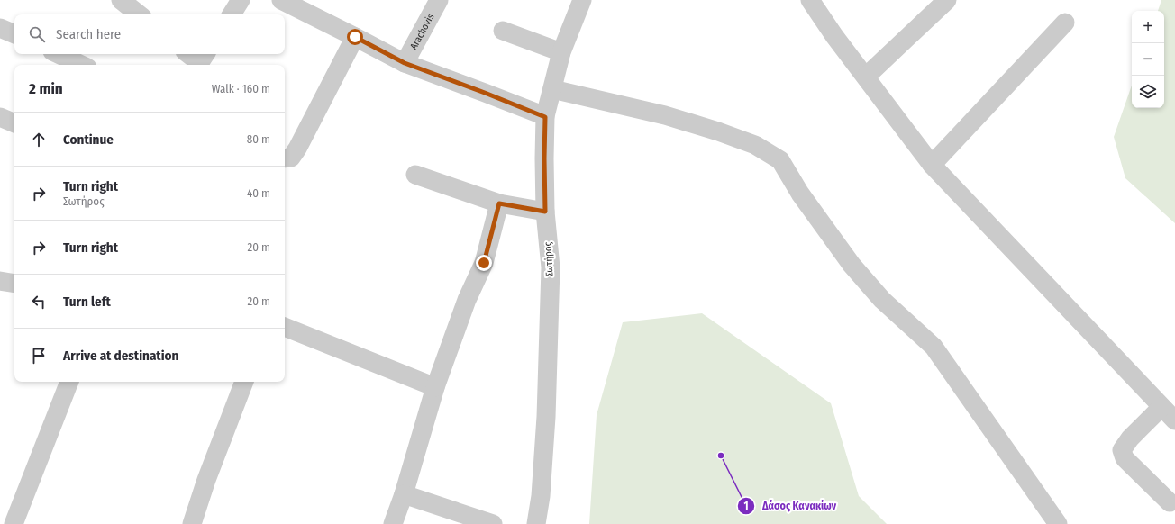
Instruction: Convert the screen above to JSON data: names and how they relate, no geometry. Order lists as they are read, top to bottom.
{
  "streets": {
    "street": ["Arachovis", "Σωτήρος"]
  },
  "places": ["Δάσος Κανακίων"],
  "page": {
    "map_buttons": ["+", "−"],
    "search": "Search here",
    "heading": ["2 min", "Walk · 160 m"],
    "list": [
      ["Continue", "80 m"],
      ["Turn right", "Σωτήρος", "40 m"],
      ["Turn right", "20 m"],
      ["Turn left", "20 m"],
      "Arrive at destination"
    ]
  }
}
